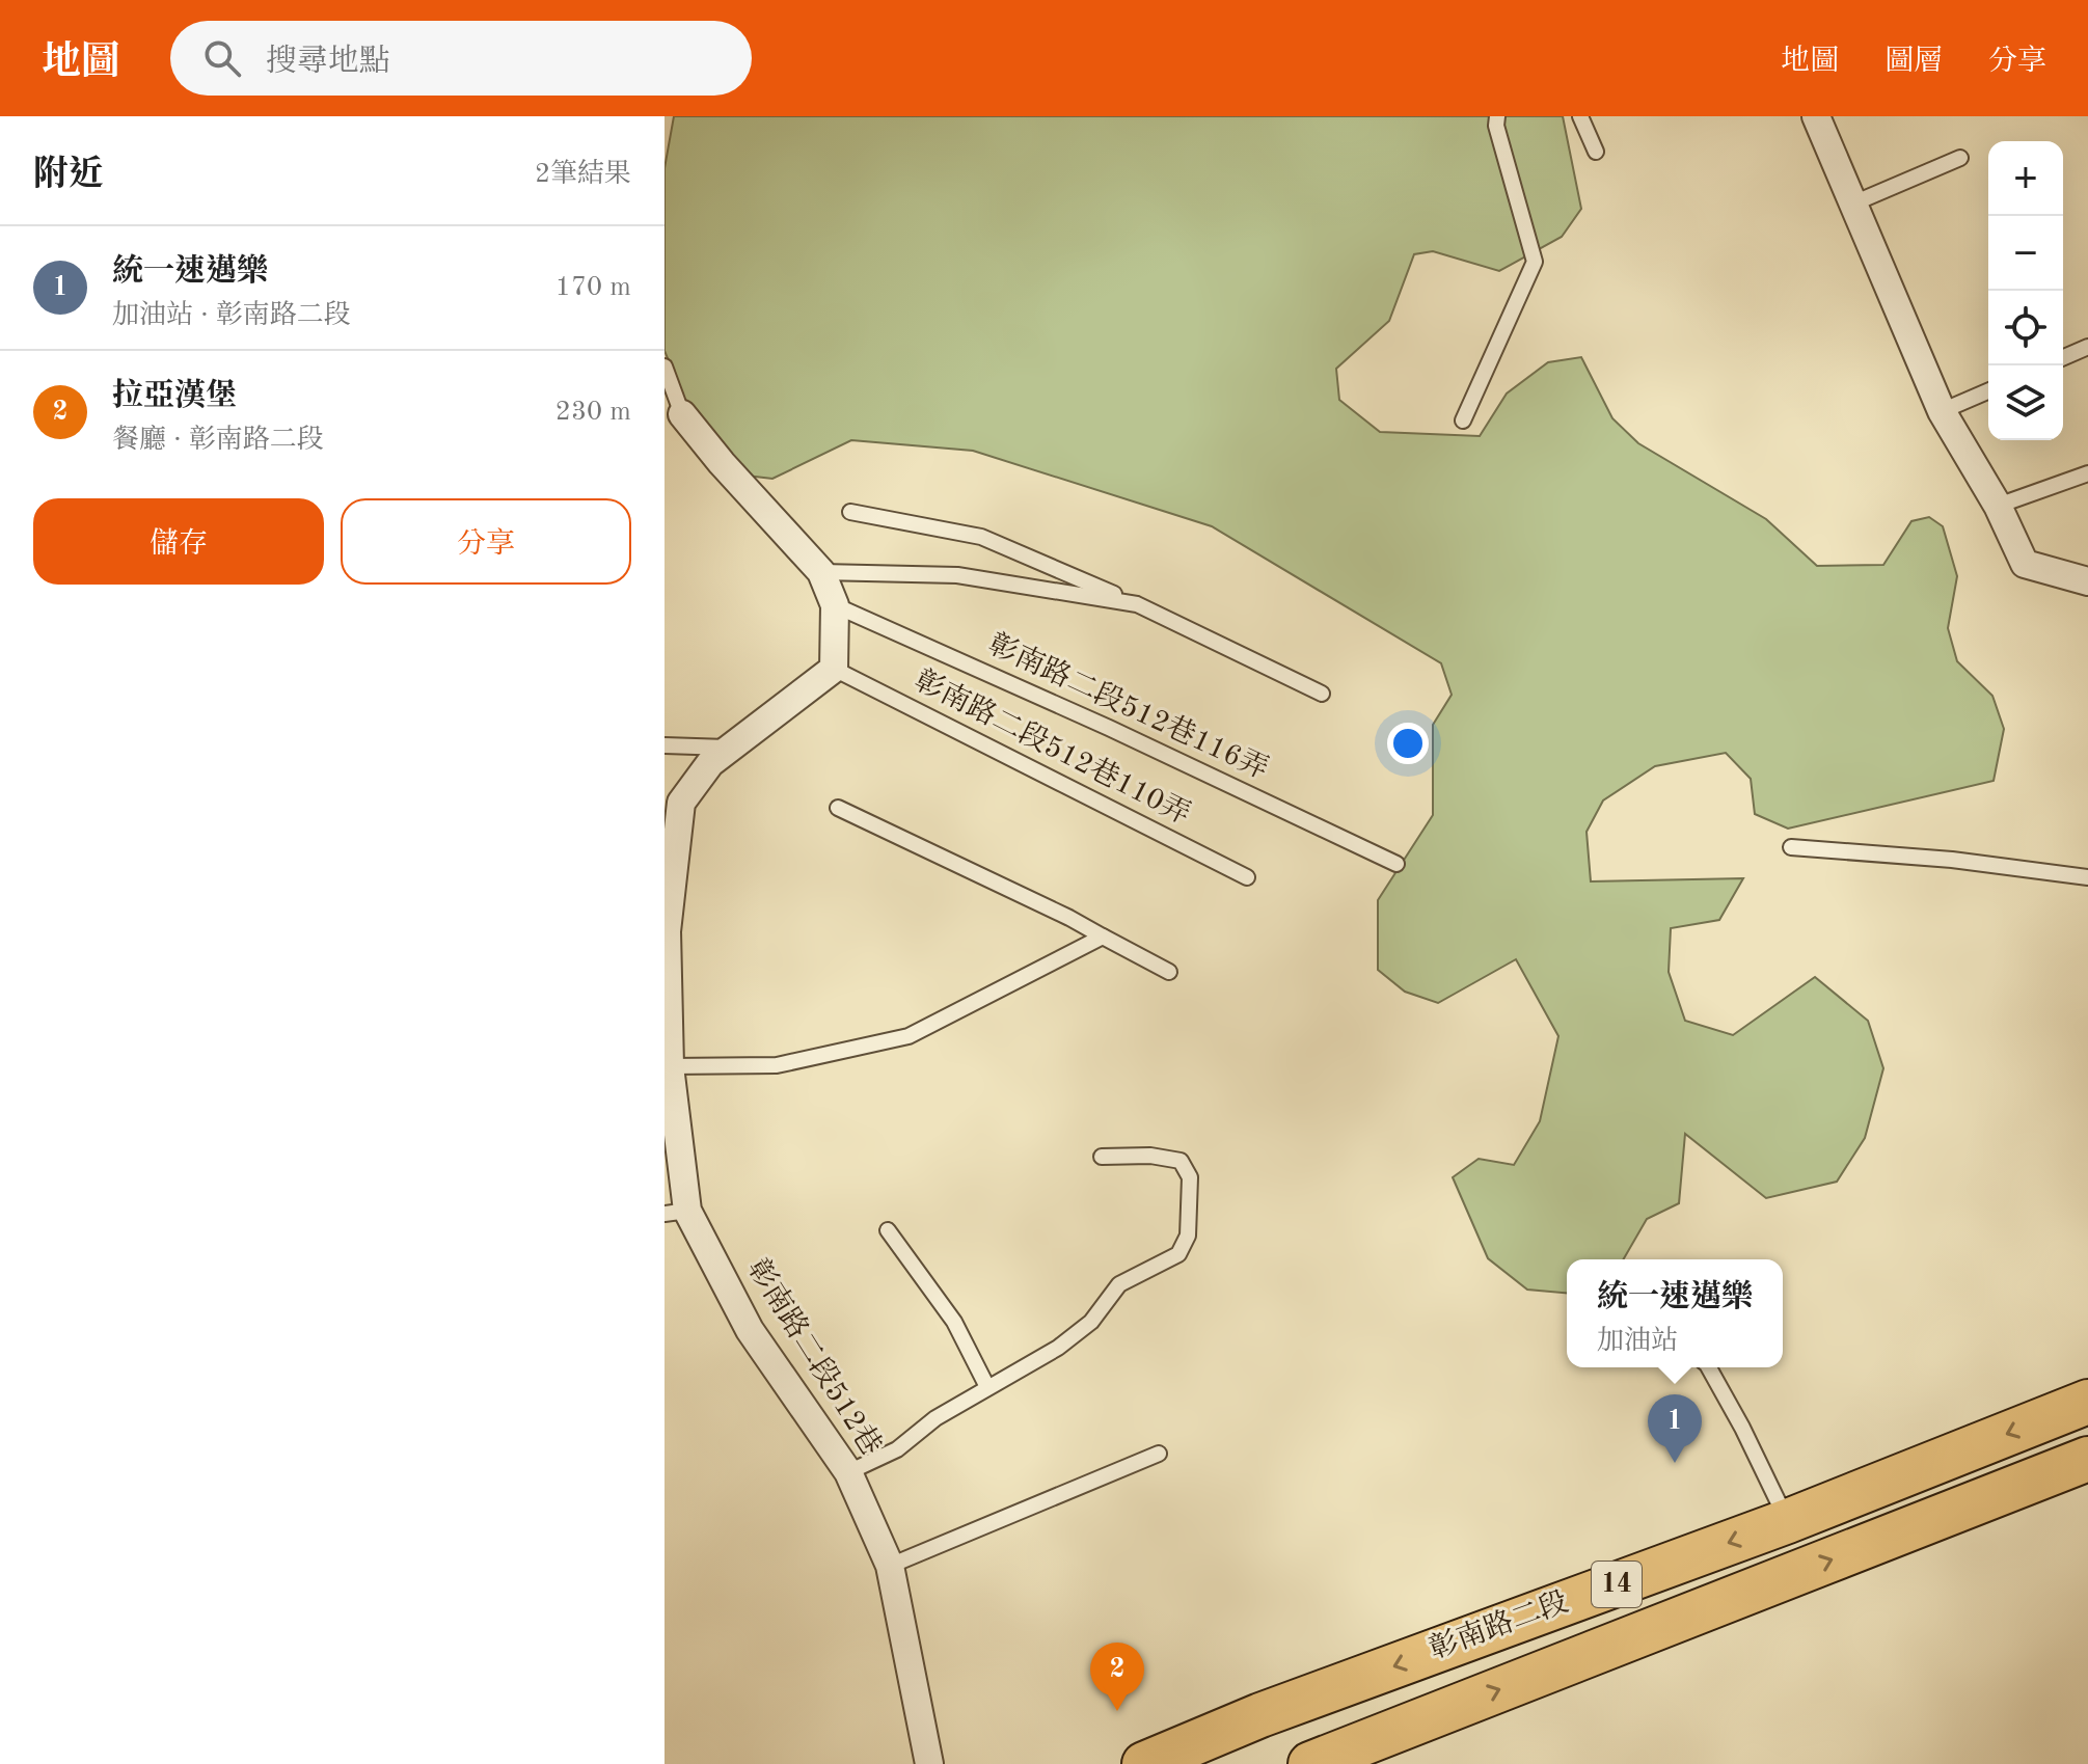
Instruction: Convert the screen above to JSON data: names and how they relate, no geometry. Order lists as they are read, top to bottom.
{
  "streets": {
    "main road": ["14", "彰南路二段"],
    "street": ["彰南路二段512巷"],
    "lane": ["彰南路二段512巷116弄", "彰南路二段512巷110弄"]
  },
  "crossings": [
    ["彰南路二段512巷110弄", "彰南路二段512巷"]
  ],
  "page": {
    "header": "地圖",
    "search": "搜尋地點",
    "nav": ["地圖", "圖層", "分享"],
    "heading": ["附近", "2筆結果"],
    "map_buttons": ["+", "−"],
    "list": [
      {
        "mark": "1",
        "name": "統一速邁樂",
        "note": "加油站 · 彰南路二段",
        "value": "170 m"
      },
      {
        "mark": "2",
        "name": "拉亞漢堡",
        "note": "餐廳 · 彰南路二段",
        "value": "230 m"
      }
    ],
    "buttons": ["儲存", "分享"],
    "popup": ["統一速邁樂", "加油站"],
    "pins": ["1", "2"]
  }
}
